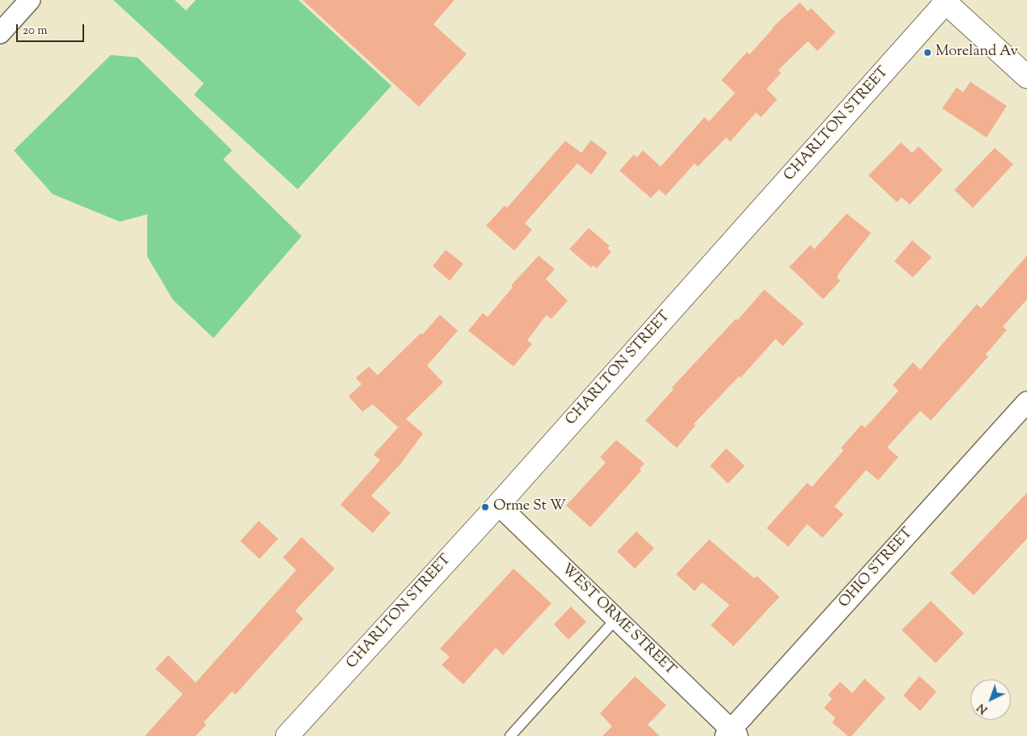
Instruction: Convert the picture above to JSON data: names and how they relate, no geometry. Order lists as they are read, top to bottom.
{
  "streets": {
    "street": ["CHARLTON STREET", "OHIO STREET", "WEST ORME STREET"]
  },
  "crossings": [
    ["CHARLTON STREET", "WEST ORME STREET"],
    ["OHIO STREET", "WEST ORME STREET"]
  ],
  "places": ["Moreland Av", "Orme St W"],
  "scale_bar": "20 m",
  "north": "bottom left"
}
